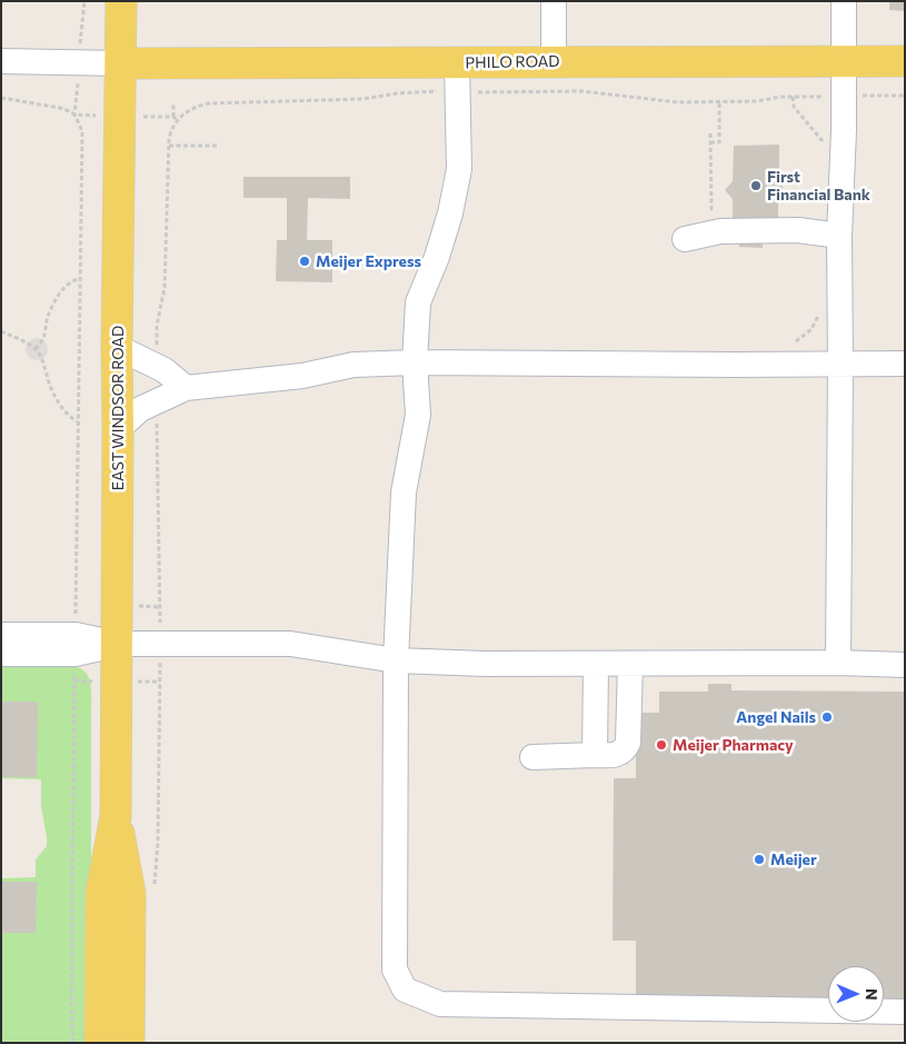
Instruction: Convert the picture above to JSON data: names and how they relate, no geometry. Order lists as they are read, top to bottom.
{
  "streets": {
    "main road": ["PHILO ROAD", "EAST WINDSOR ROAD"]
  },
  "crossings": [
    ["PHILO ROAD", "EAST WINDSOR ROAD"]
  ],
  "places": [
    "First Financial Bank",
    "Meijer Express",
    "Angel Nails",
    "Meijer Pharmacy",
    "Meijer"
  ],
  "north": "right"
}
